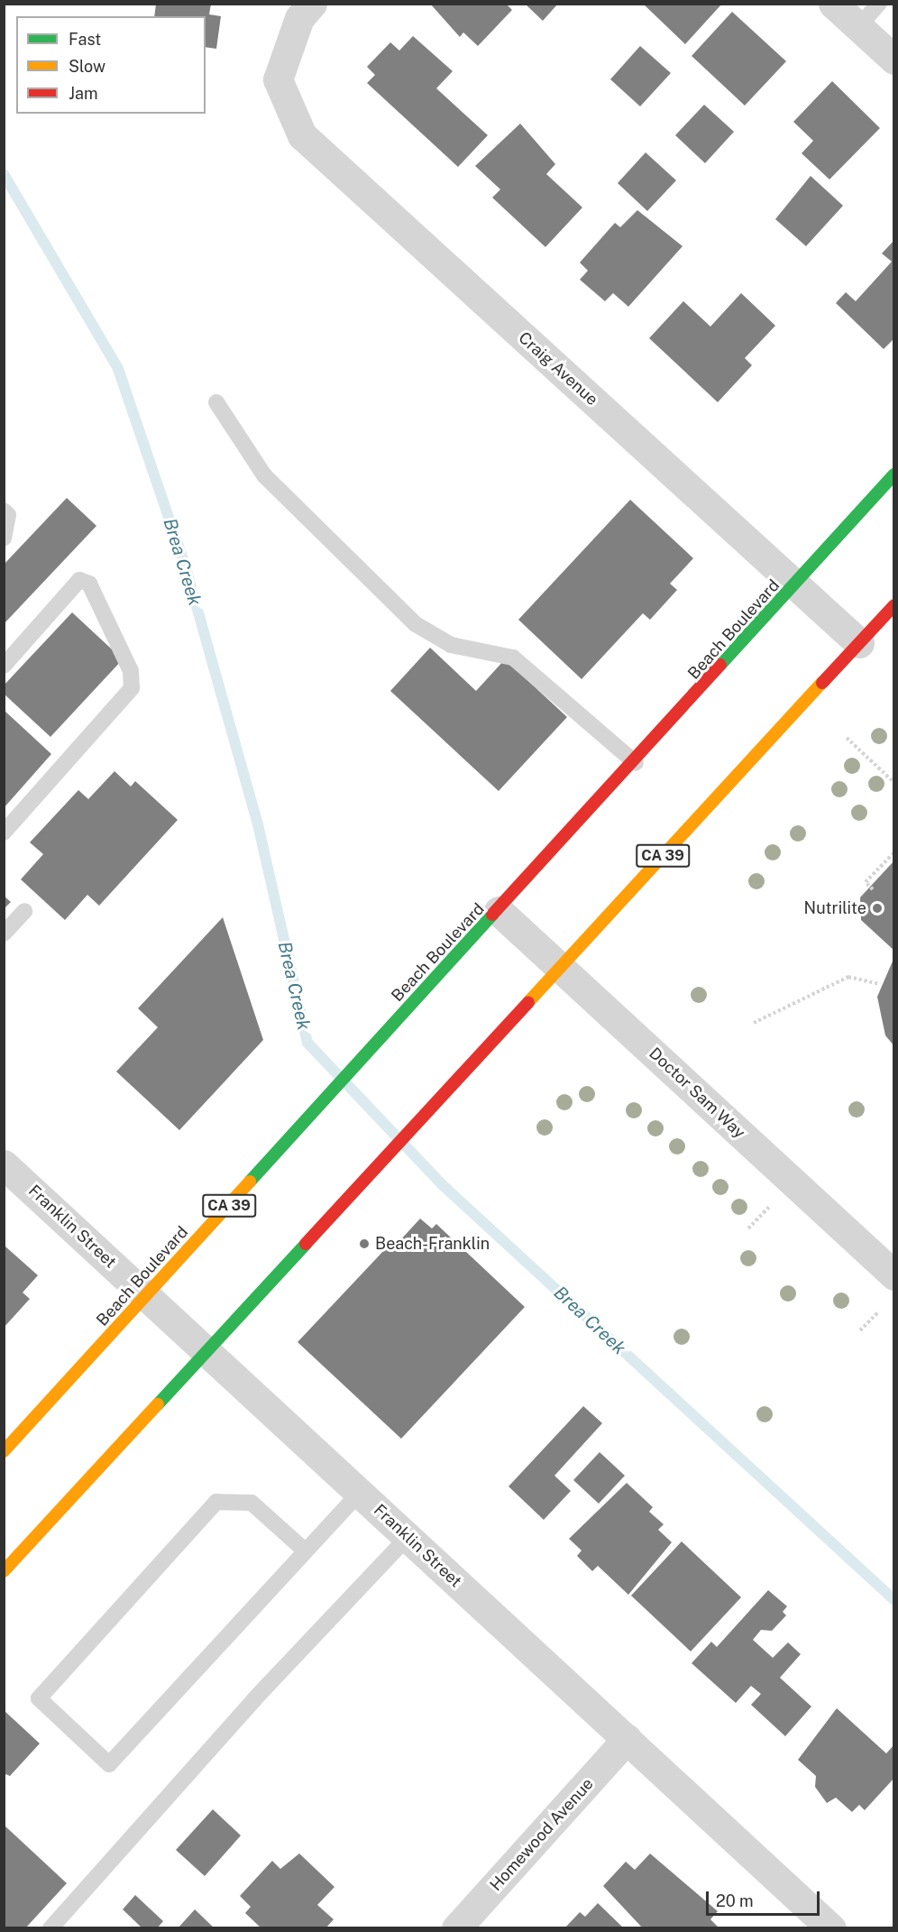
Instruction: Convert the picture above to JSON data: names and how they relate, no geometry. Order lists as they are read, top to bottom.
{
  "streets": {
    "main road": ["Beach Boulevard", "CA 39"],
    "street": [
      "Craig Avenue",
      "Doctor Sam Way",
      "Franklin Street",
      "Homewood Avenue"
    ]
  },
  "crossings": [
    ["Craig Avenue", "Beach Boulevard"],
    ["Craig Avenue", "CA 39"],
    ["Beach Boulevard", "Doctor Sam Way"],
    ["Beach Boulevard", "Franklin Street"],
    ["CA 39", "Doctor Sam Way"],
    ["CA 39", "Franklin Street"],
    ["Franklin Street", "Homewood Avenue"]
  ],
  "water": ["Brea Creek"],
  "places": ["Nutrilite", "Beach-Franklin"],
  "legend": ["Fast", "Slow", "Jam"],
  "scale_bar": "20 m"
}
